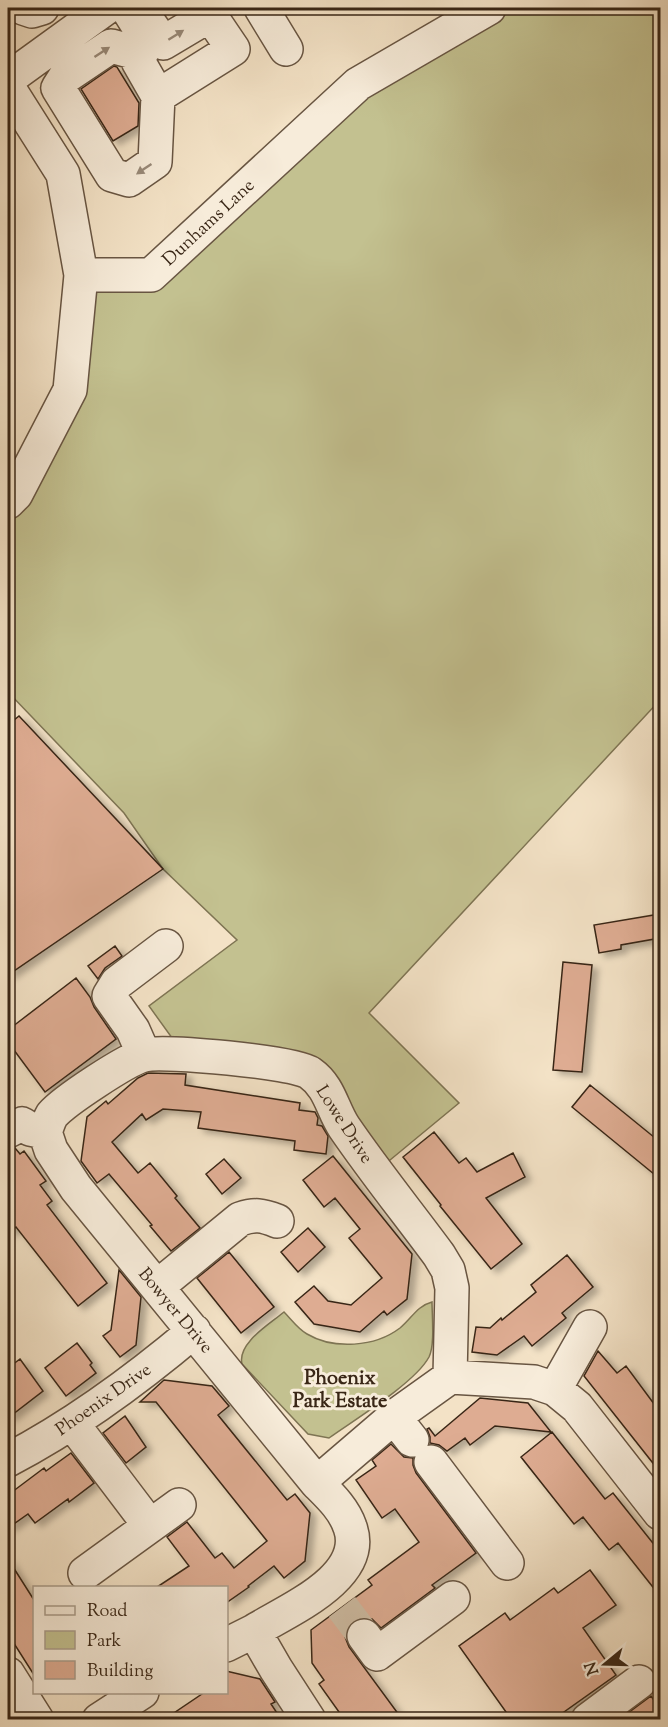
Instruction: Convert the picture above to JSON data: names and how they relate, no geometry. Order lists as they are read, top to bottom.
{
  "streets": {
    "street": [
      "Dunhams Lane",
      "Lowe Drive",
      "Bowyer Drive",
      "Phoenix Drive"
    ]
  },
  "crossings": [
    ["Lowe Drive", "Bowyer Drive"],
    ["Bowyer Drive", "Phoenix Drive"]
  ],
  "districts": ["Phoenix Park Estate"],
  "legend": ["Road", "Park", "Building"],
  "north": "left"
}
